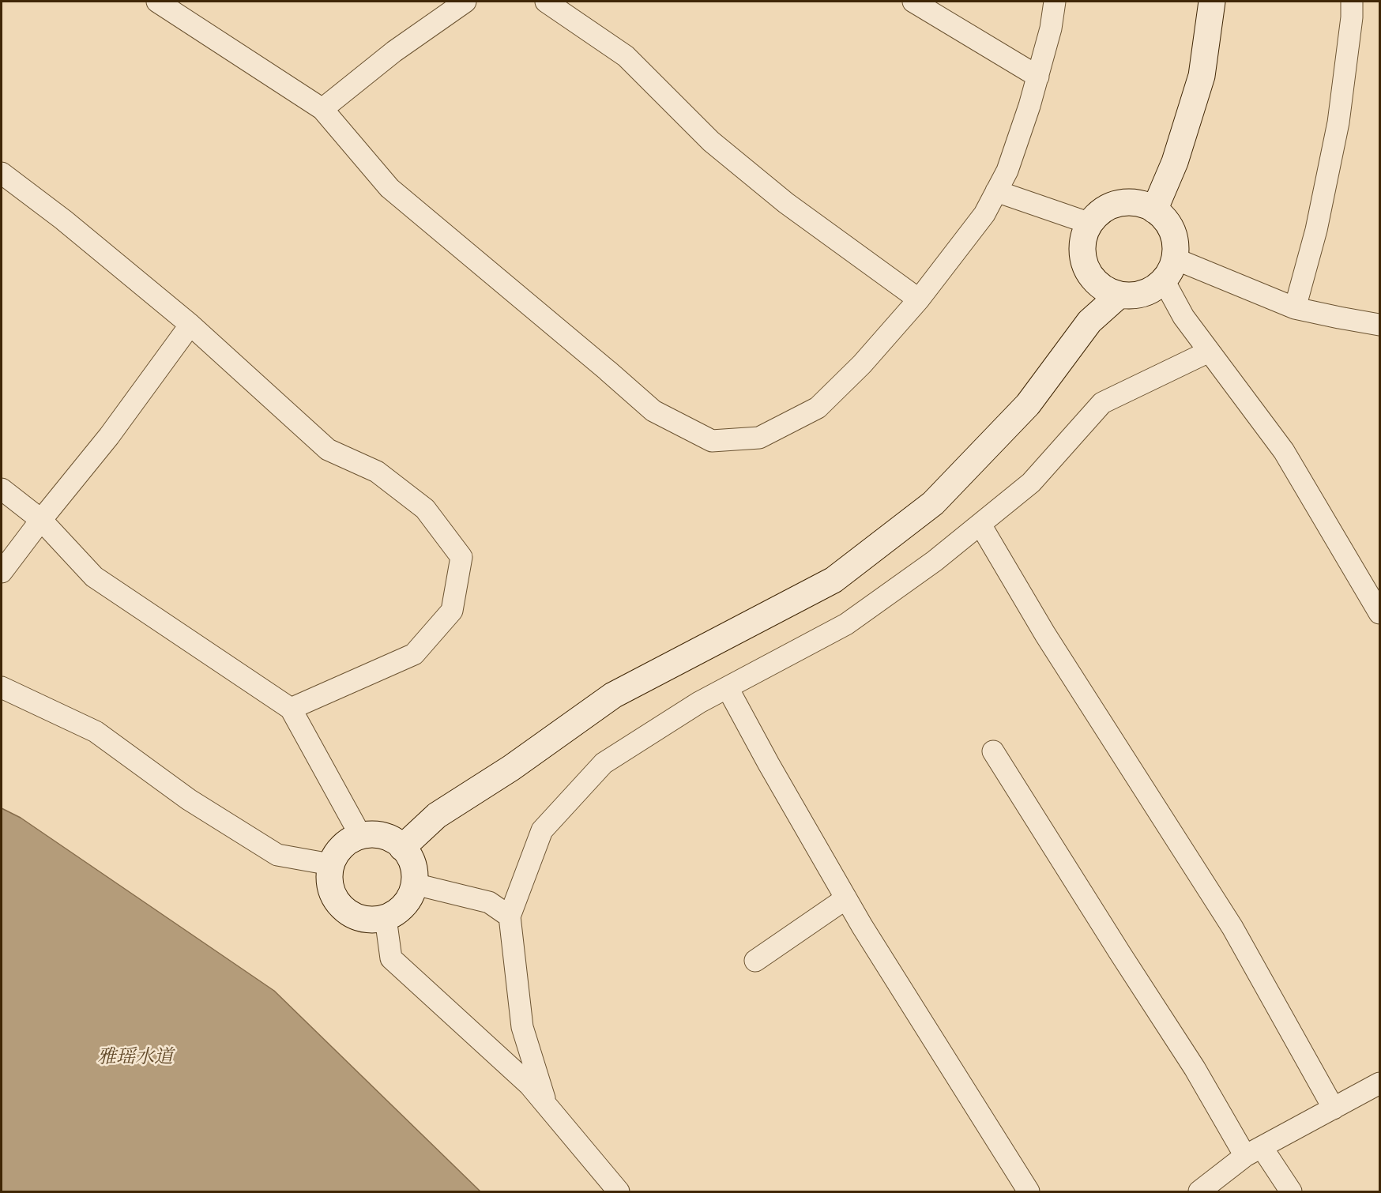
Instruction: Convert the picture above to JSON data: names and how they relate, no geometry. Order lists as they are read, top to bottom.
{
  "water": ["雅瑶水道"]
}
